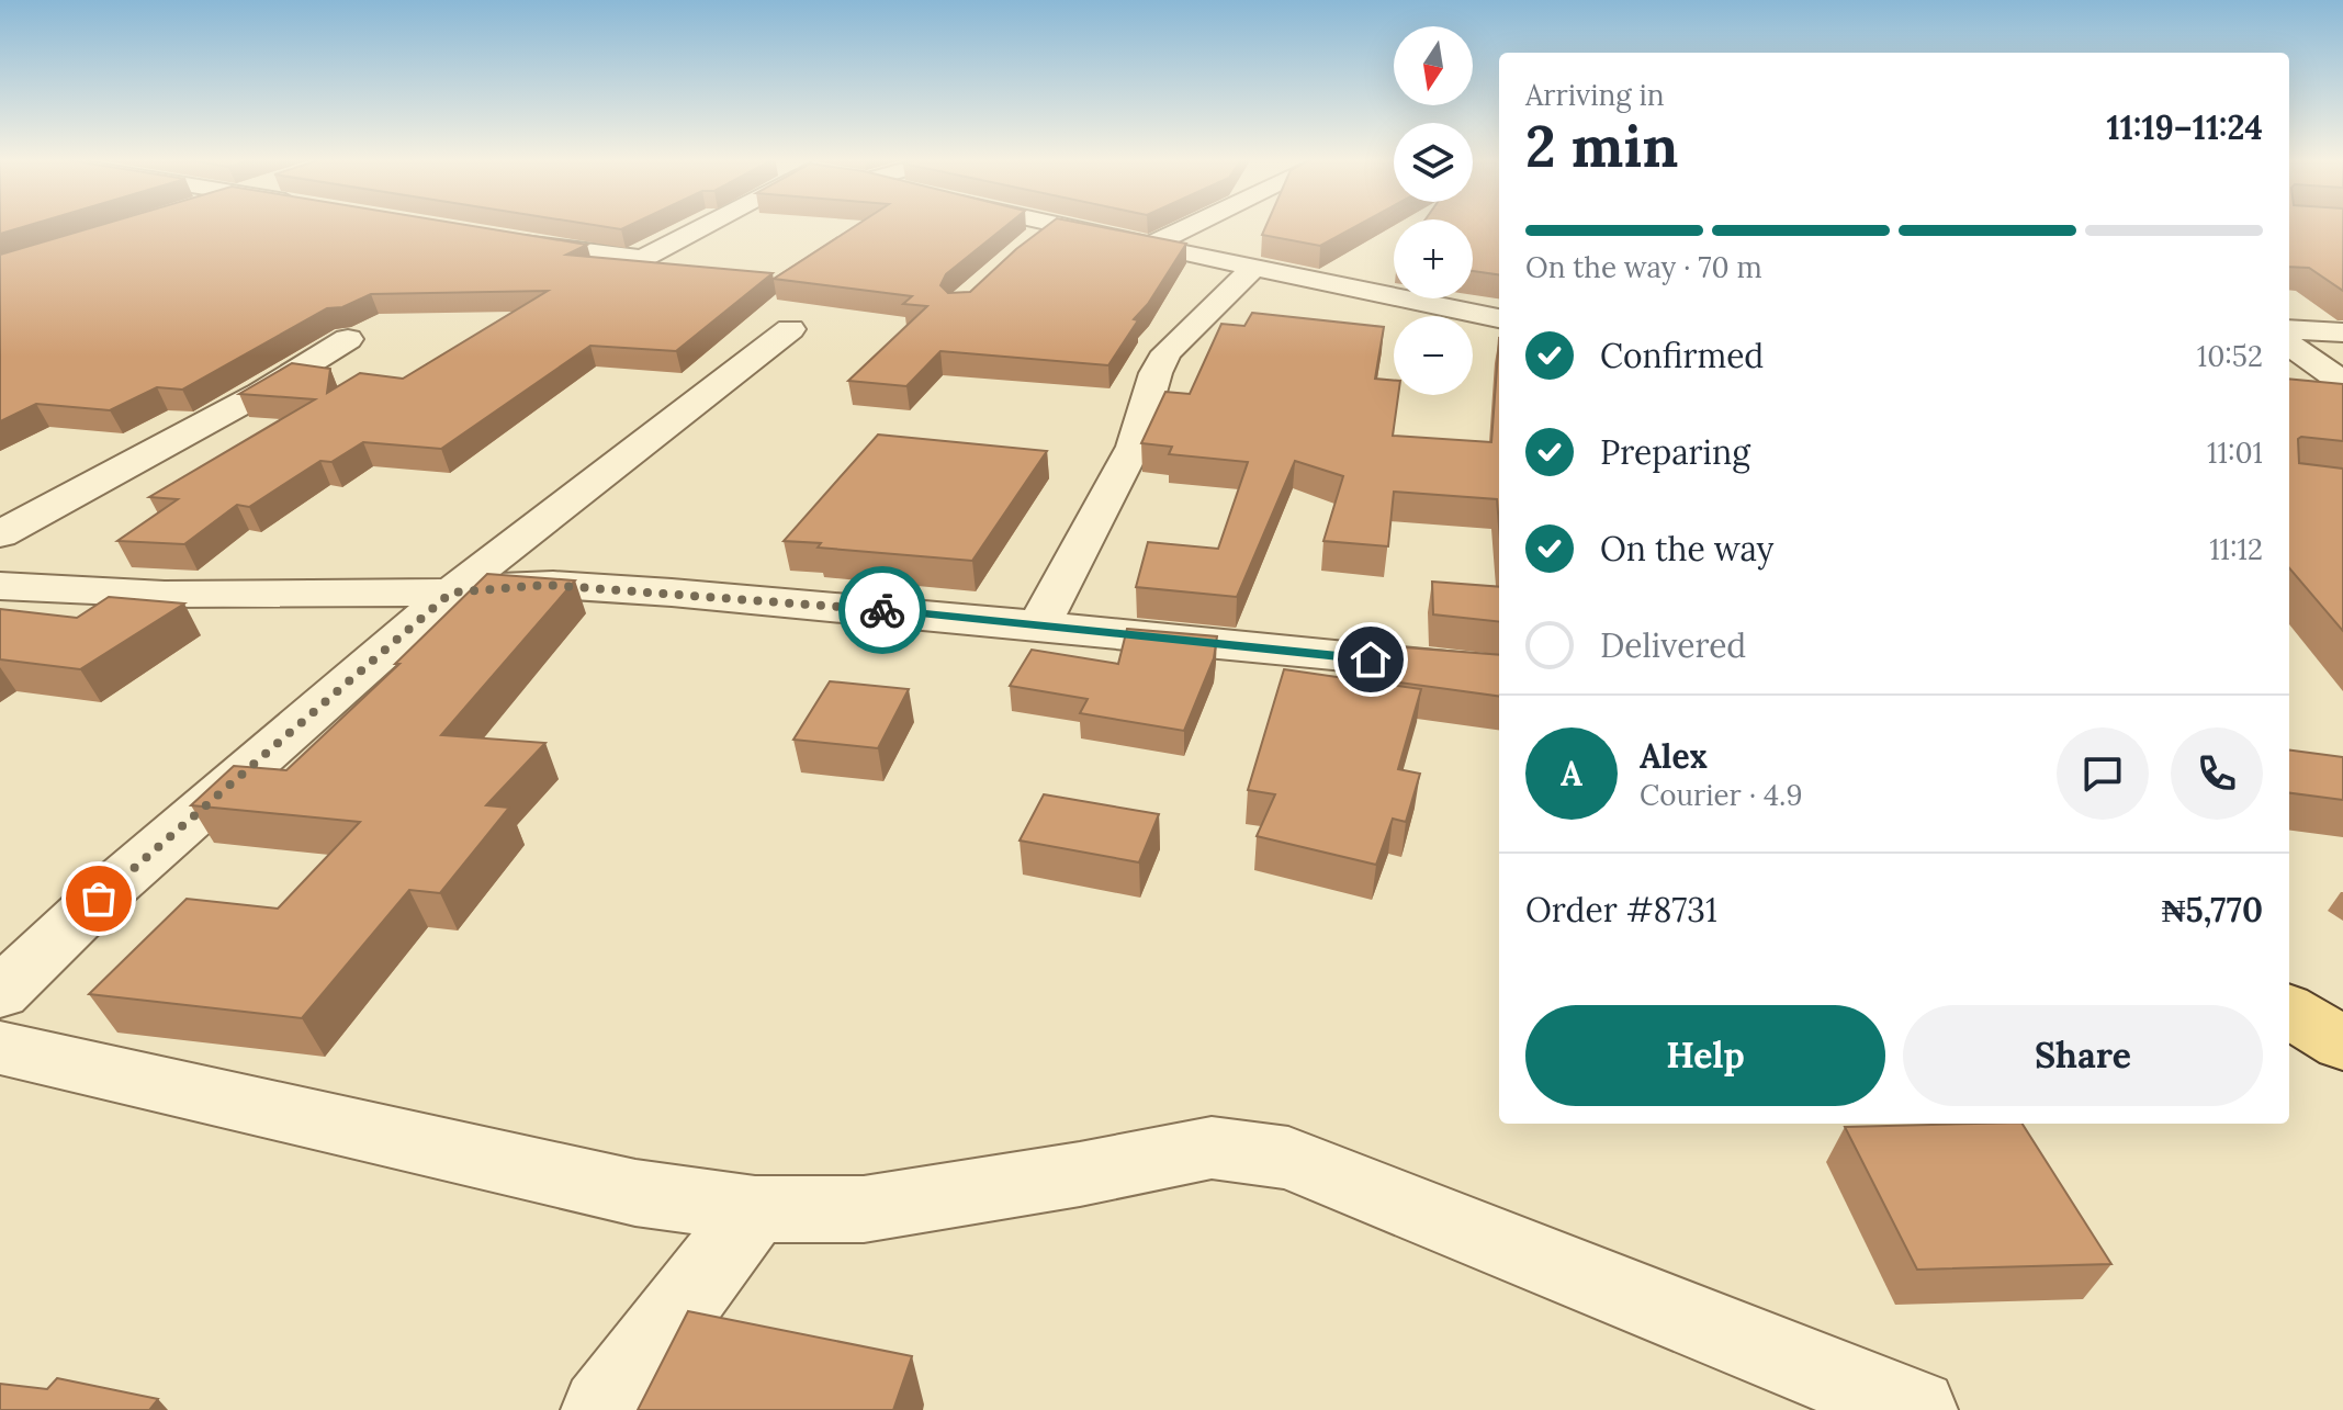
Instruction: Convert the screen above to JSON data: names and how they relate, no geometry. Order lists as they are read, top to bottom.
{
  "north": "bottom",
  "page": {
    "map_buttons": ["+", "−"],
    "heading": ["2 min", "Arriving in", "11:19–11:24"],
    "panel": [
      "Alex",
      "Courier · 4.9",
      "Order #8731",
      "₦5,770"
    ],
    "bar": "On the way · 70 m",
    "list": [
      ["Confirmed", "10:52"],
      ["Preparing", "11:01"],
      ["On the way", "11:12"],
      "Delivered"
    ],
    "round": "A",
    "buttons": ["Help", "Share"]
  }
}
